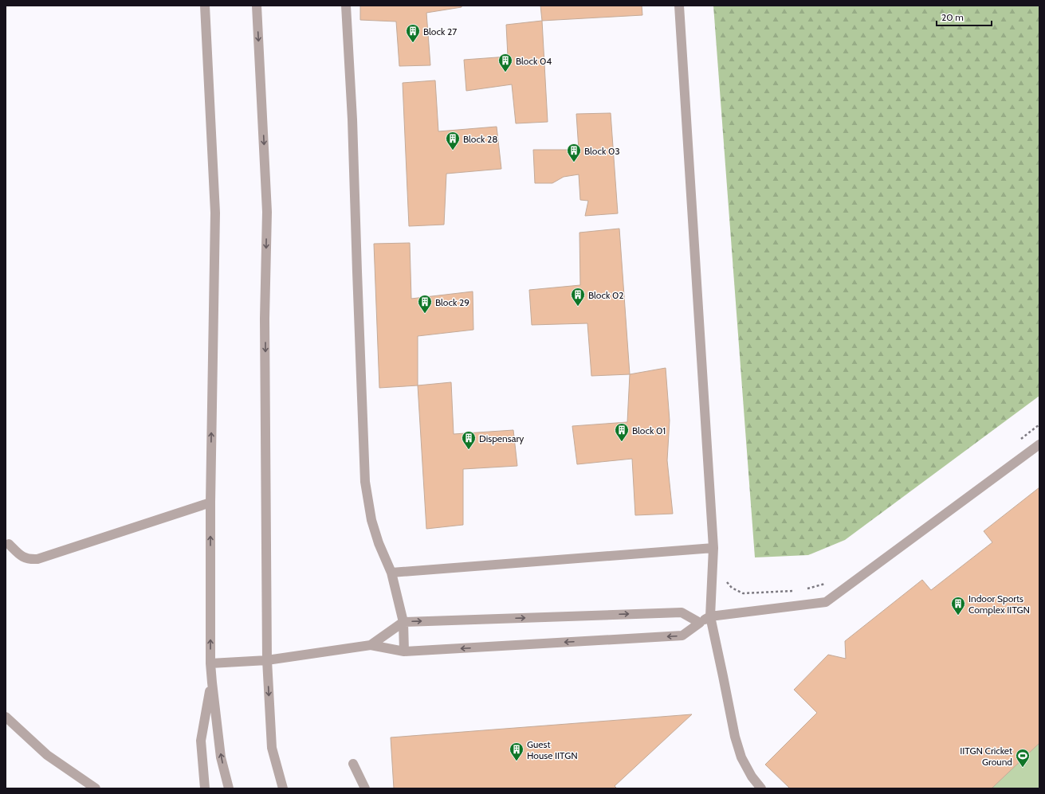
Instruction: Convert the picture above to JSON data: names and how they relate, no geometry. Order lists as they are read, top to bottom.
{
  "places": {
    "building": [
      "Block 27",
      "Block 04",
      "Block 28",
      "Block 03",
      "Block 02",
      "Block 29",
      "Block 01",
      "Dispensary",
      "Indoor Sports Complex IITGN",
      "Guest House IITGN"
    ],
    "sports": ["IITGN Cricket Ground"]
  },
  "scale_bar": "20 m"
}
